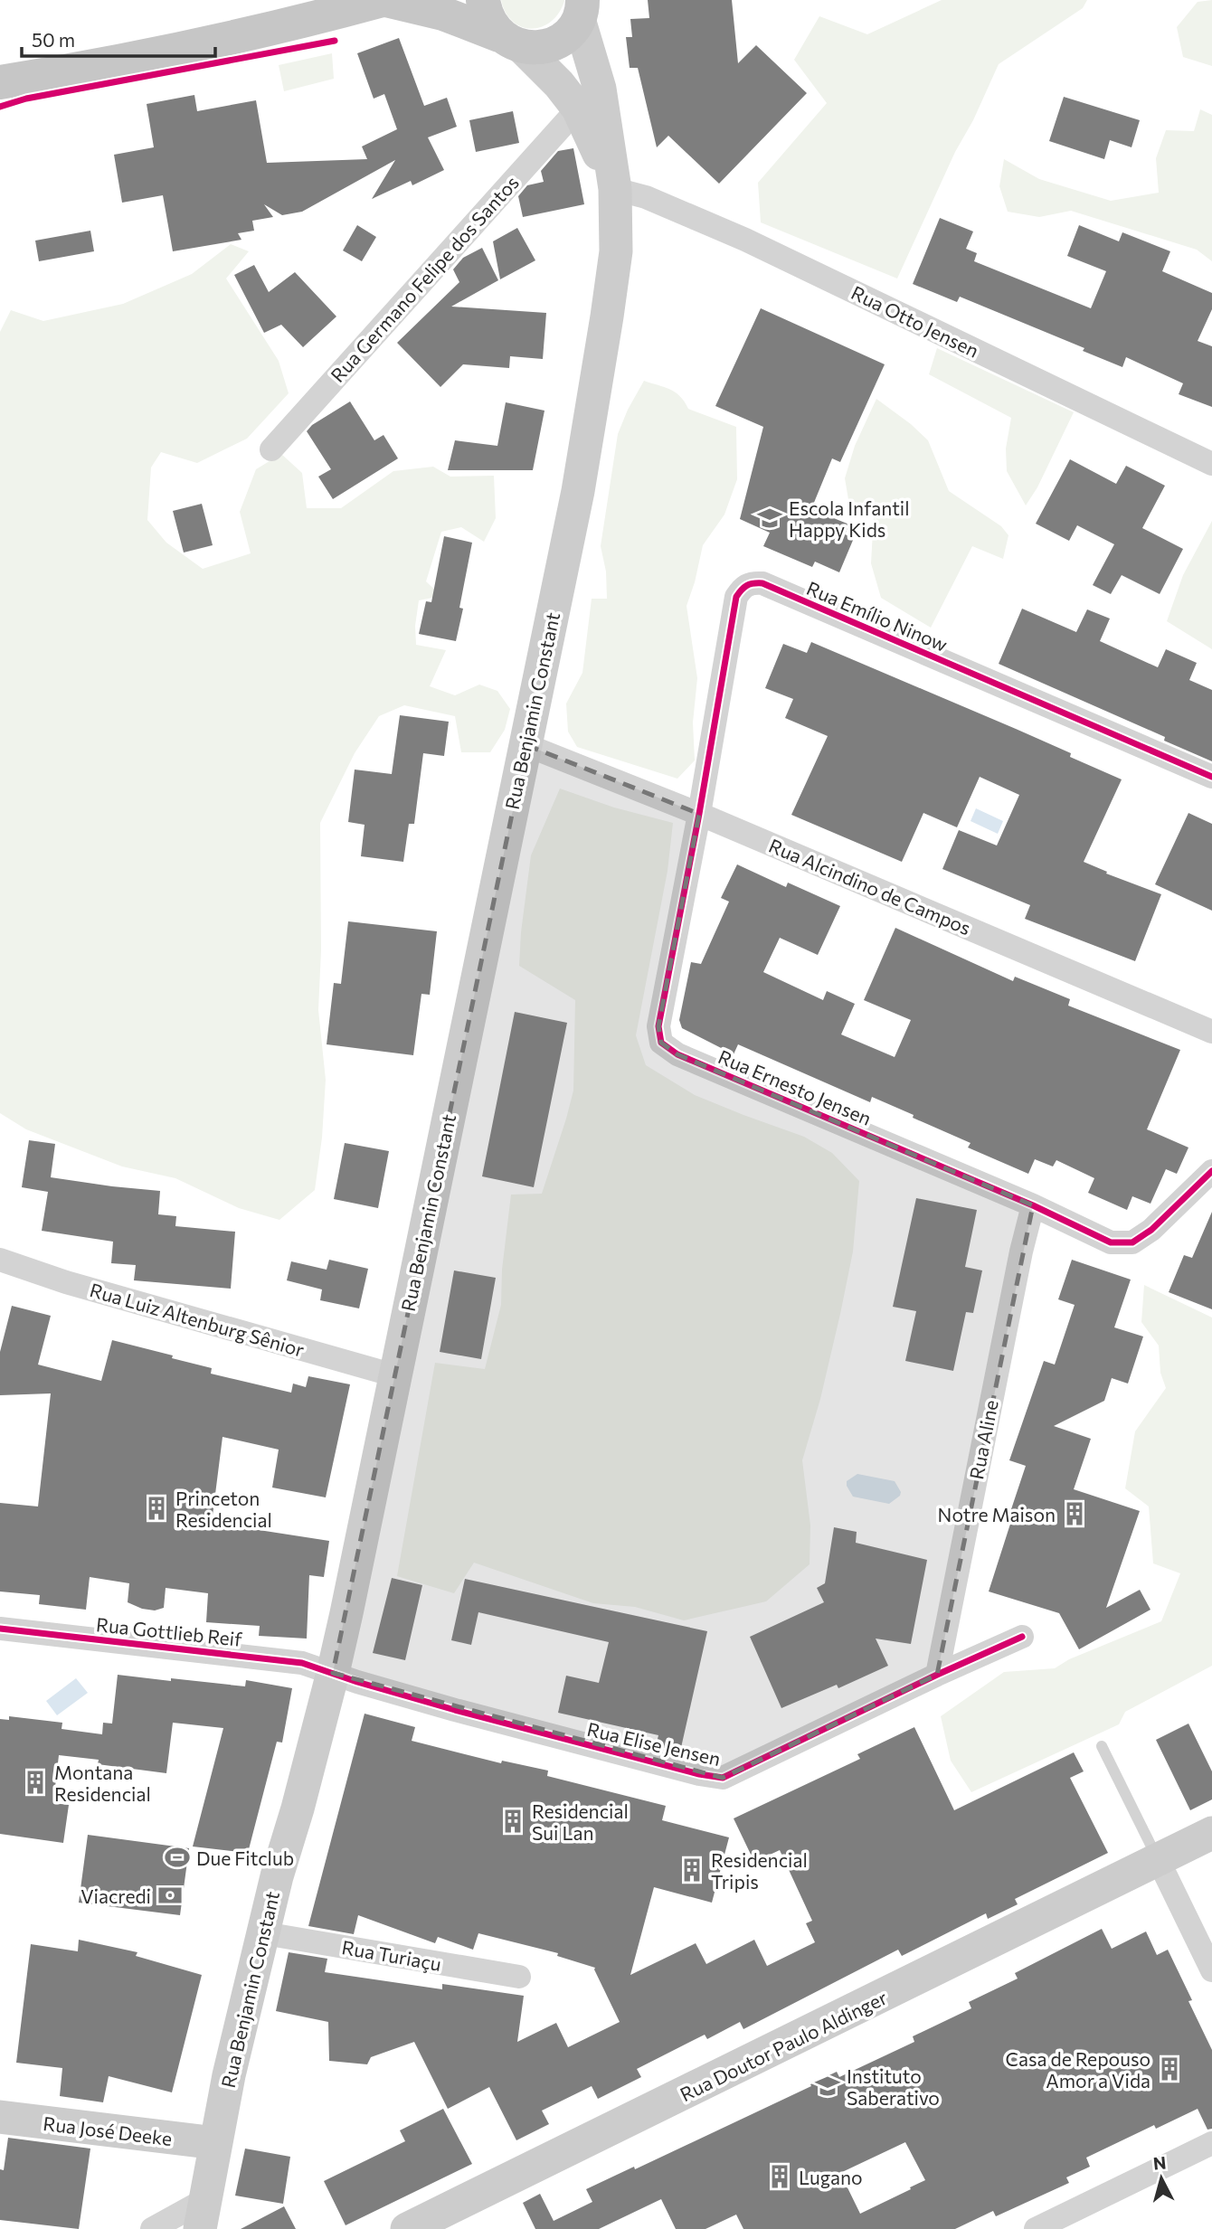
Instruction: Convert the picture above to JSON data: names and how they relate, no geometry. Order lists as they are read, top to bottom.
{
  "streets": {
    "main road": ["Rua Benjamin Constant", "Rua Doutor Paulo Aldinger", "Rua José Deeke"],
    "street": [
      "Rua Germano Felipe dos Santos",
      "Rua Otto Jensen",
      "Rua Emílio Ninow",
      "Rua Alcindino de Campos",
      "Rua Ernesto Jensen",
      "Rua Luiz Altenburg Sênior",
      "Rua Aline",
      "Rua Gottlieb Reif",
      "Rua Elise Jensen",
      "Rua Turiaçu"
    ]
  },
  "crossings": [
    ["Rua Germano Felipe dos Santos", "Rua Benjamin Constant"],
    ["Rua Otto Jensen", "Rua Benjamin Constant"],
    ["Rua Emílio Ninow", "Rua Alcindino de Campos"],
    ["Rua Emílio Ninow", "Rua Ernesto Jensen"],
    ["Rua Benjamin Constant", "Rua Alcindino de Campos"],
    ["Rua Benjamin Constant", "Rua Luiz Altenburg Sênior"],
    ["Rua Benjamin Constant", "Rua Gottlieb Reif"],
    ["Rua Benjamin Constant", "Rua Elise Jensen"],
    ["Rua Benjamin Constant", "Rua Turiaçu"],
    ["Rua Benjamin Constant", "Rua José Deeke"],
    ["Rua Alcindino de Campos", "Rua Ernesto Jensen"],
    ["Rua Ernesto Jensen", "Rua Aline"],
    ["Rua Aline", "Rua Elise Jensen"],
    ["Rua Gottlieb Reif", "Rua Elise Jensen"]
  ],
  "places": {
    "school or university": ["Escola Infantil Happy Kids", "Instituto Saberativo"],
    "building": [
      "Princeton Residencial",
      "Notre Maison",
      "Montana Residencial",
      "Residencial Sui Lan",
      "Residencial Tripis",
      "Casa de Repouso Amor a Vida",
      "Lugano"
    ],
    "sports": ["Due Fitclub"],
    "bank": ["Viacredi"]
  },
  "scale_bar": "50 m",
  "north": "top"
}
